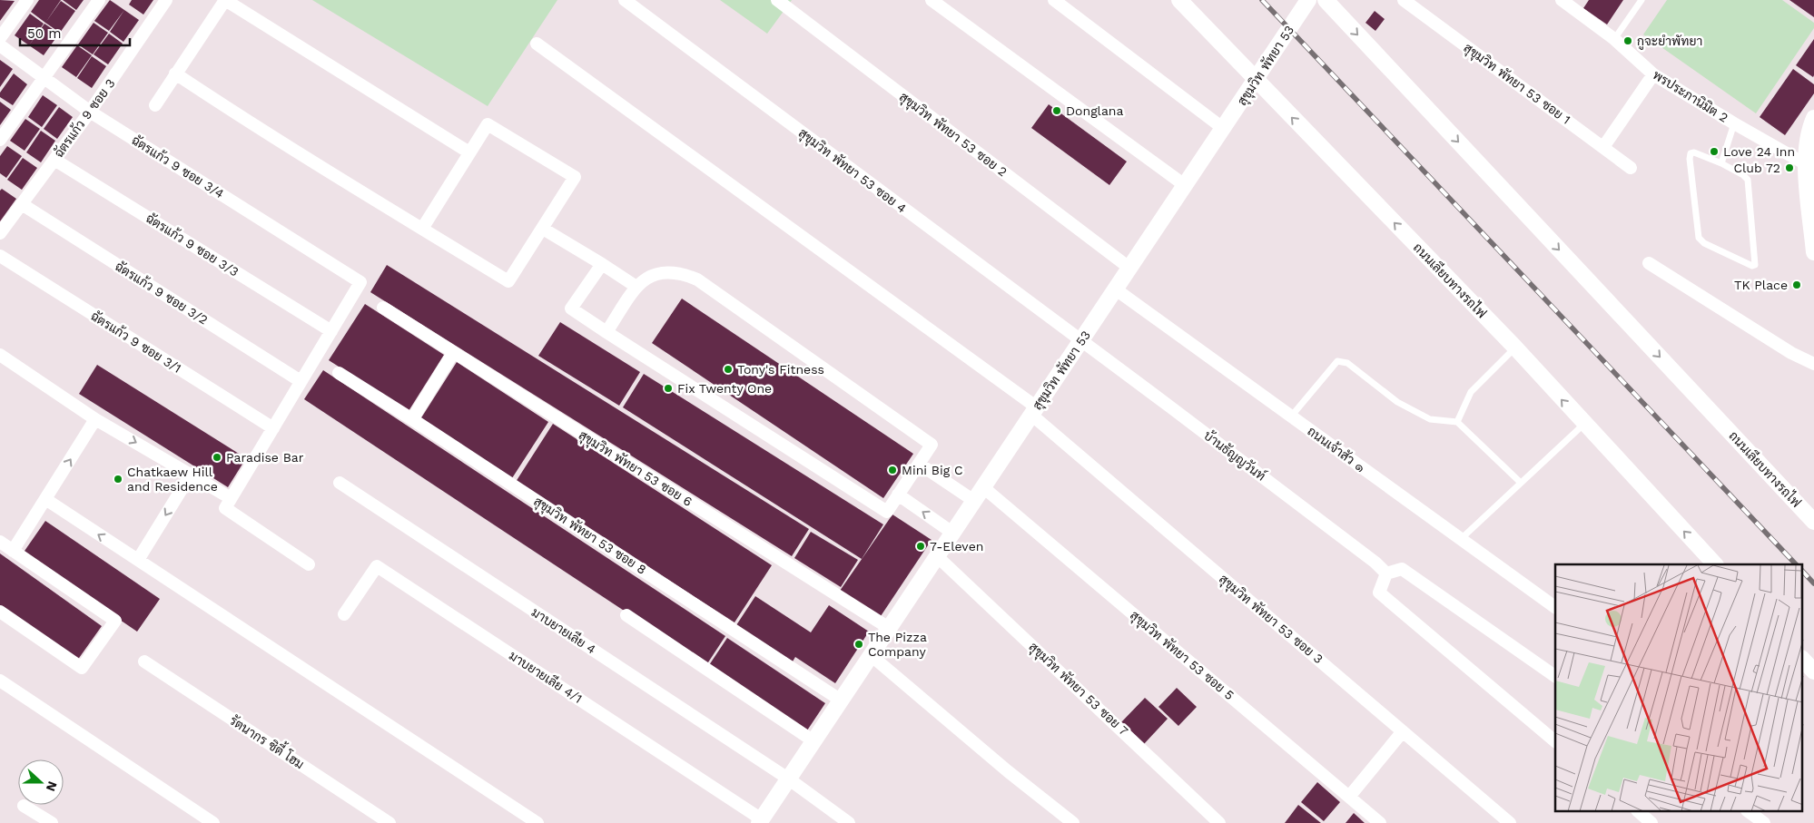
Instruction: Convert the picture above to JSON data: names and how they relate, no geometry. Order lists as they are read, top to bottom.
{
  "streets": {
    "street": [
      "สุขุมวิท พัทยา 53",
      "สุขุมวิท พัทยา 53 ซอย 1",
      "พรประภานิมิต 2",
      "ฉัตรแก้ว 9 ซอย 3",
      "สุขุมวิท พัทยา 53 ซอย 2",
      "ฉัตรแก้ว 9 ซอย 3/4",
      "สุขุมวิท พัทยา 53 ซอย 4",
      "ฉัตรแก้ว 9 ซอย 3/3",
      "ถนนเลียบทางรถไฟ",
      "ฉัตรแก้ว 9 ซอย 3/2",
      "ฉัตรแก้ว 9 ซอย 3/1",
      "ถนนเจ้าสัว ๑",
      "บ้านธัญญวันท์",
      "สุขุมวิท พัทยา 53 ซอย 6",
      "สุขุมวิท พัทยา 53 ซอย 8",
      "สุขุมวิท พัทยา 53 ซอย 3",
      "มาบยายเลีย 4",
      "สุขุมวิท พัทยา 53 ซอย 5",
      "มาบยายเลีย 4/1",
      "สุขุมวิท พัทยา 53 ซอย 7",
      "รัตนากร ซิตี้ โฮม"
    ]
  },
  "crossings": [
    ["สุขุมวิท พัทยา 53", "สุขุมวิท พัทยา 53 ซอย 2"],
    ["สุขุมวิท พัทยา 53", "สุขุมวิท พัทยา 53 ซอย 4"],
    ["สุขุมวิท พัทยา 53", "ถนนเลียบทางรถไฟ"],
    ["สุขุมวิท พัทยา 53", "ถนนเจ้าสัว ๑"],
    ["สุขุมวิท พัทยา 53", "บ้านธัญญวันท์"],
    ["สุขุมวิท พัทยา 53", "สุขุมวิท พัทยา 53 ซอย 6"],
    ["สุขุมวิท พัทยา 53", "สุขุมวิท พัทยา 53 ซอย 8"],
    ["สุขุมวิท พัทยา 53", "สุขุมวิท พัทยา 53 ซอย 3"],
    ["สุขุมวิท พัทยา 53", "มาบยายเลีย 4"],
    ["สุขุมวิท พัทยา 53", "สุขุมวิท พัทยา 53 ซอย 5"],
    ["สุขุมวิท พัทยา 53", "มาบยายเลีย 4/1"],
    ["สุขุมวิท พัทยา 53", "สุขุมวิท พัทยา 53 ซอย 7"],
    ["ฉัตรแก้ว 9 ซอย 3", "ฉัตรแก้ว 9 ซอย 3/4"],
    ["ฉัตรแก้ว 9 ซอย 3", "ฉัตรแก้ว 9 ซอย 3/3"],
    ["ฉัตรแก้ว 9 ซอย 3", "ฉัตรแก้ว 9 ซอย 3/2"],
    ["ฉัตรแก้ว 9 ซอย 3/4", "ฉัตรแก้ว 9 ซอย 3/3"],
    ["สุขุมวิท พัทยา 53 ซอย 4", "บ้านธัญญวันท์"]
  ],
  "places": [
    "กูจะยำพัทยา",
    "Donglana",
    "Love 24 Inn",
    "Club 72",
    "TK Place",
    "Tony's Fitness",
    "Fix Twenty One",
    "Paradise Bar",
    "Mini Big C",
    "Chatkaew Hill and Residence",
    "7-Eleven",
    "The Pizza Company"
  ],
  "scale_bar": "50 m",
  "north": "right"
}
